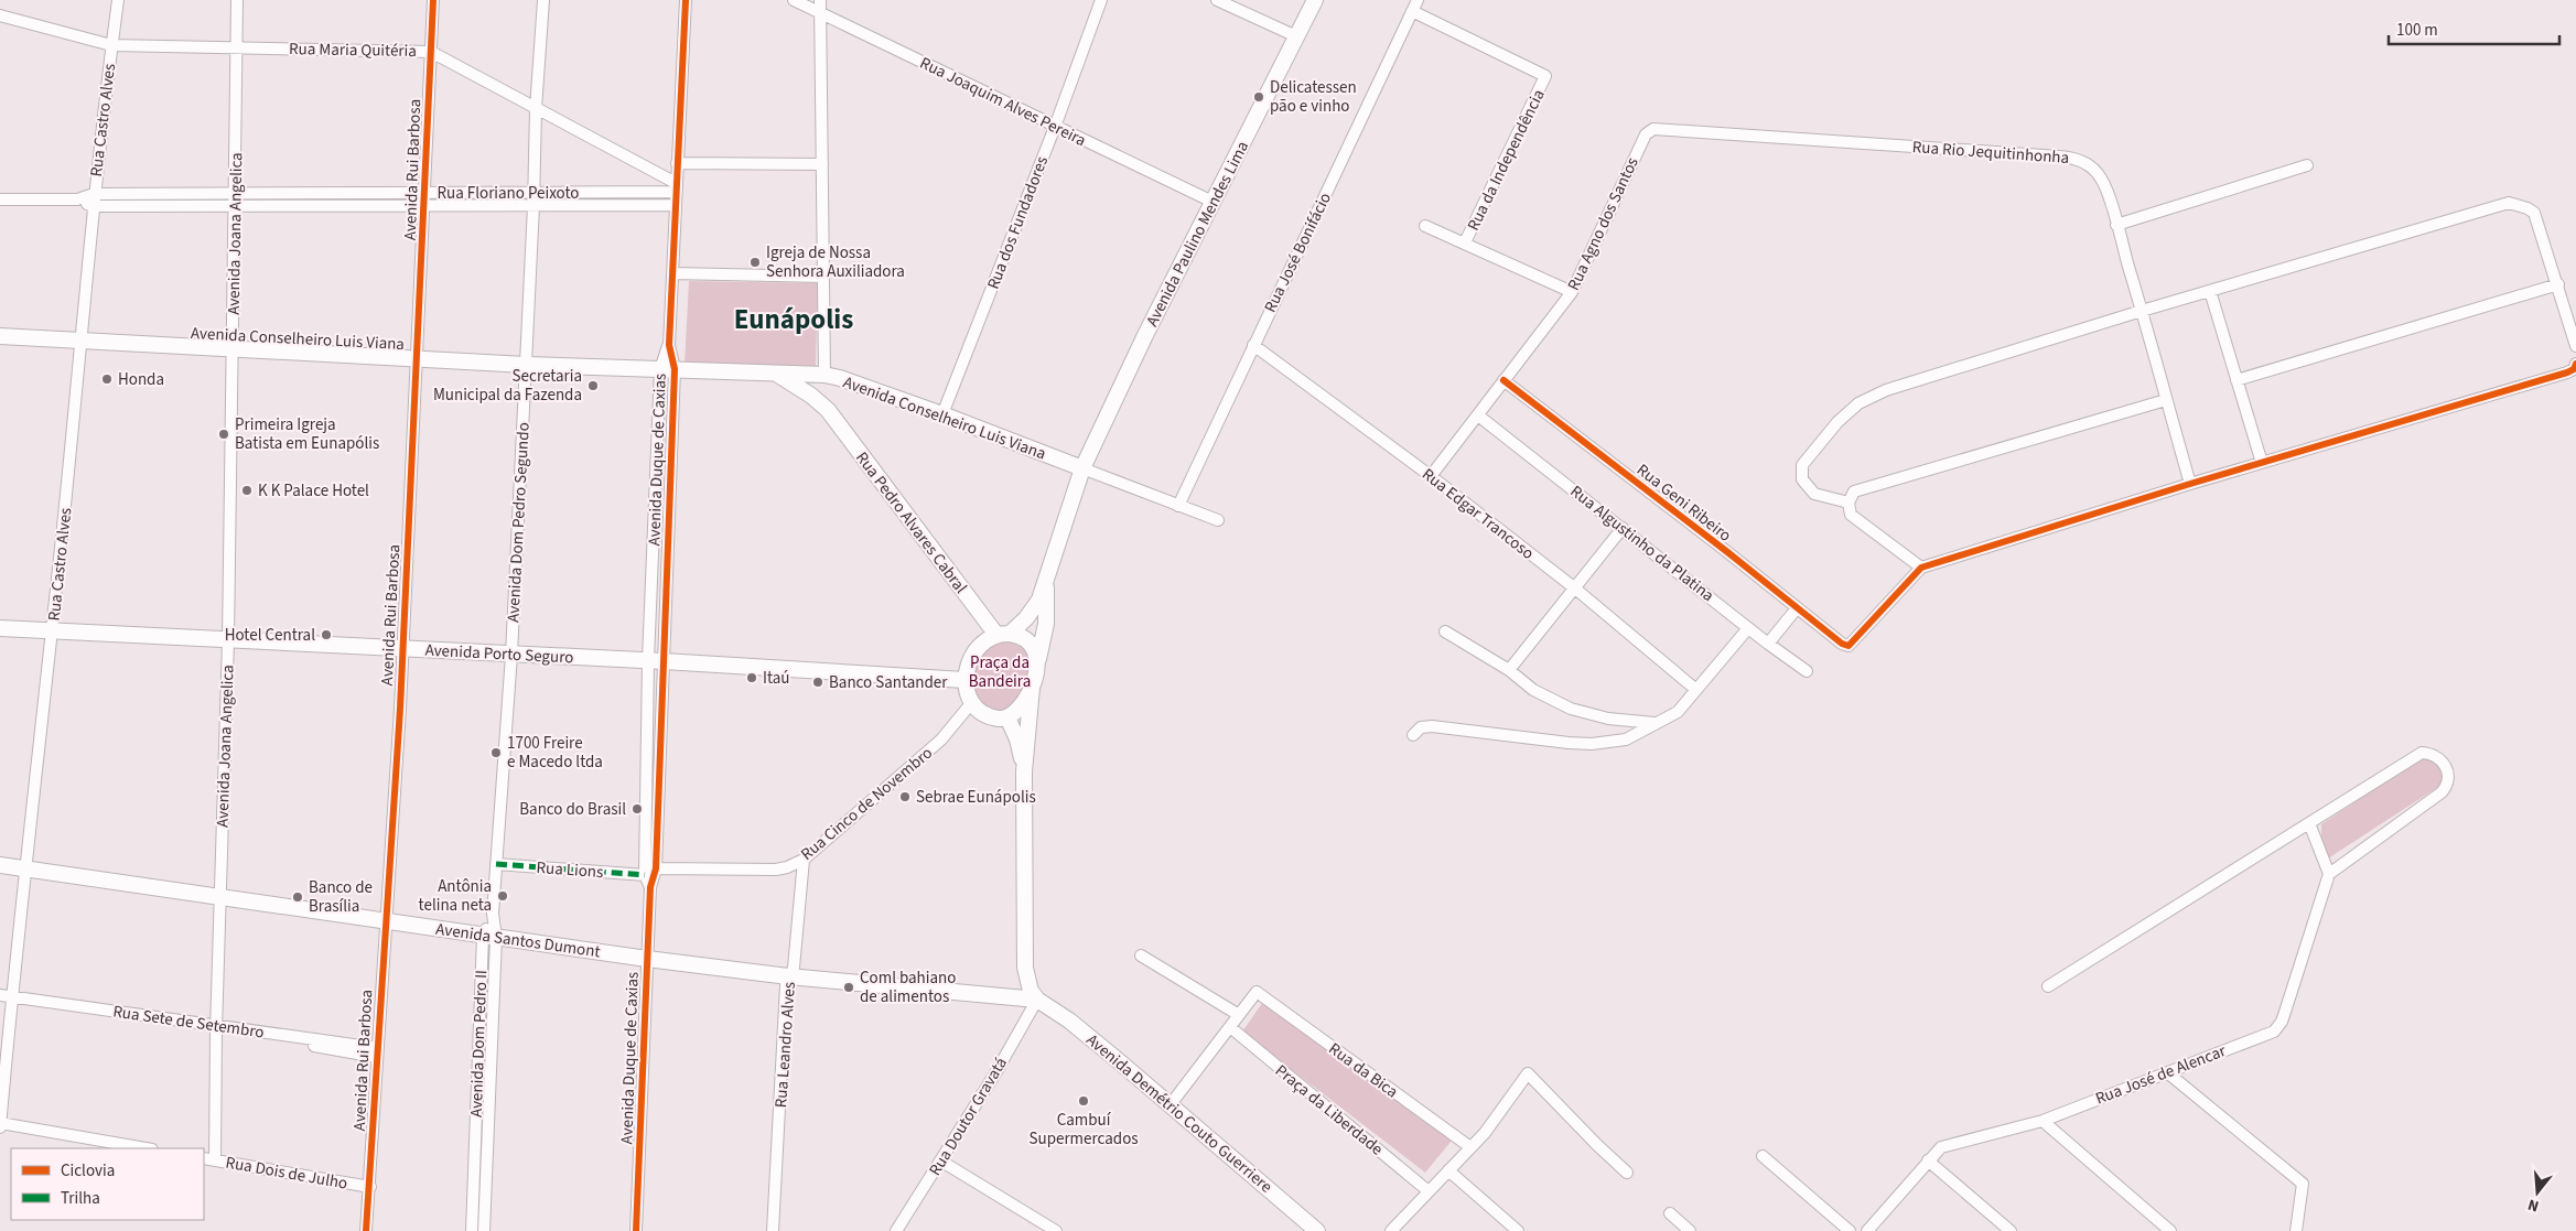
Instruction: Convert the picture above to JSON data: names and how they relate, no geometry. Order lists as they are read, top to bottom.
{
  "streets": {
    "main road": [
      "Avenida Paulino Mendes Lima",
      "Avenida Conselheiro Luis Viana",
      "Rua Pedro Alvares Cabral",
      "Avenida Porto Seguro",
      "Avenida Santos Dumont",
      "Avenida Demétrio Couto Guerriere"
    ],
    "street": [
      "Rua Maria Quitéria",
      "Rua Joaquim Alves Pereira",
      "Rua Castro Alves",
      "Rua Rio Jequitinhonha",
      "Rua da Independência",
      "Avenida Rui Barbosa",
      "Rua Floriano Peixoto",
      "Rua dos Fundadores",
      "Rua Agno dos Santos",
      "Avenida Joana Angelica",
      "Rua José Bonifácio",
      "Avenida Duque de Caxias",
      "Rua Geni Ribeiro",
      "Rua Edgar Trancoso",
      "Avenida Dom Pedro Segundo",
      "Rua Algustinho da Platina",
      "Rua Cinco de Novembro",
      "Rua Lions",
      "Rua Sete de Setembro",
      "Avenida Dom Pedro II",
      "Rua Leandro Alves",
      "Rua da Bica",
      "Rua José de Alencar",
      "Praça da Liberdade",
      "Rua Doutor Gravatá",
      "Rua Dois de Julho"
    ]
  },
  "crossings": [
    ["Rua Maria Quitéria", "Rua Castro Alves"],
    ["Rua Maria Quitéria", "Avenida Rui Barbosa"],
    ["Rua Maria Quitéria", "Rua Floriano Peixoto"],
    ["Rua Maria Quitéria", "Avenida Joana Angelica"],
    ["Rua Maria Quitéria", "Avenida Duque de Caxias"],
    ["Rua Maria Quitéria", "Avenida Dom Pedro Segundo"],
    ["Rua Joaquim Alves Pereira", "Rua dos Fundadores"],
    ["Rua Joaquim Alves Pereira", "Avenida Paulino Mendes Lima"],
    ["Rua Castro Alves", "Rua Floriano Peixoto"],
    ["Rua Castro Alves", "Avenida Conselheiro Luis Viana"],
    ["Rua Castro Alves", "Avenida Porto Seguro"],
    ["Rua Castro Alves", "Avenida Santos Dumont"],
    ["Rua Castro Alves", "Rua Sete de Setembro"],
    ["Rua Rio Jequitinhonha", "Rua Agno dos Santos"],
    ["Rua da Independência", "Rua José Bonifácio"],
    ["Avenida Rui Barbosa", "Rua Floriano Peixoto"],
    ["Avenida Rui Barbosa", "Avenida Conselheiro Luis Viana"],
    ["Avenida Rui Barbosa", "Avenida Porto Seguro"],
    ["Avenida Rui Barbosa", "Avenida Santos Dumont"],
    ["Avenida Rui Barbosa", "Rua Sete de Setembro"],
    ["Avenida Rui Barbosa", "Rua Dois de Julho"],
    ["Rua Floriano Peixoto", "Avenida Joana Angelica"],
    ["Rua Floriano Peixoto", "Avenida Duque de Caxias"],
    ["Rua Floriano Peixoto", "Avenida Dom Pedro Segundo"],
    ["Rua dos Fundadores", "Avenida Conselheiro Luis Viana"],
    ["Rua Agno dos Santos", "Rua Geni Ribeiro"],
    ["Rua Agno dos Santos", "Rua Edgar Trancoso"],
    ["Rua Agno dos Santos", "Rua Algustinho da Platina"],
    ["Avenida Joana Angelica", "Avenida Conselheiro Luis Viana"],
    ["Avenida Joana Angelica", "Avenida Porto Seguro"],
    ["Avenida Joana Angelica", "Avenida Santos Dumont"],
    ["Avenida Joana Angelica", "Rua Sete de Setembro"],
    ["Avenida Joana Angelica", "Rua Dois de Julho"],
    ["Avenida Paulino Mendes Lima", "Avenida Conselheiro Luis Viana"],
    ["Rua José Bonifácio", "Avenida Conselheiro Luis Viana"],
    ["Rua José Bonifácio", "Rua Edgar Trancoso"],
    ["Avenida Conselheiro Luis Viana", "Avenida Duque de Caxias"],
    ["Avenida Conselheiro Luis Viana", "Avenida Dom Pedro Segundo"],
    ["Avenida Conselheiro Luis Viana", "Rua Pedro Alvares Cabral"],
    ["Avenida Duque de Caxias", "Avenida Porto Seguro"],
    ["Avenida Duque de Caxias", "Rua Cinco de Novembro"],
    ["Avenida Duque de Caxias", "Rua Lions"],
    ["Avenida Duque de Caxias", "Avenida Santos Dumont"],
    ["Avenida Dom Pedro Segundo", "Avenida Porto Seguro"],
    ["Avenida Dom Pedro Segundo", "Rua Lions"],
    ["Avenida Dom Pedro Segundo", "Avenida Dom Pedro II"],
    ["Rua Pedro Alvares Cabral", "Avenida Porto Seguro"],
    ["Rua Pedro Alvares Cabral", "Rua Cinco de Novembro"],
    ["Avenida Porto Seguro", "Rua Cinco de Novembro"],
    ["Rua Cinco de Novembro", "Rua Leandro Alves"],
    ["Avenida Santos Dumont", "Avenida Dom Pedro II"],
    ["Avenida Santos Dumont", "Rua Leandro Alves"],
    ["Avenida Santos Dumont", "Avenida Demétrio Couto Guerriere"],
    ["Avenida Santos Dumont", "Rua Doutor Gravatá"],
    ["Avenida Demétrio Couto Guerriere", "Rua Doutor Gravatá"]
  ],
  "districts": ["Eunápolis"],
  "parks": ["Praça da Bandeira"],
  "places": [
    "Delicatessen pão e vinho",
    "Igreja de Nossa Senhora Auxiliadora",
    "Honda",
    "Secretaria Municipal da Fazenda",
    "Primeira Igreja Batista em Eunapólis",
    "K K Palace Hotel",
    "Hotel Central",
    "Itaú",
    "Banco Santander",
    "1700 Freire e Macedo ltda",
    "Sebrae Eunápolis",
    "Banco do Brasil",
    "Antônia telina neta",
    "Banco de Brasília",
    "Coml bahiano de alimentos",
    "Cambuí Supermercados"
  ],
  "legend": ["Ciclovia", "Trilha"],
  "scale_bar": "100 m",
  "north": "bottom"
}
